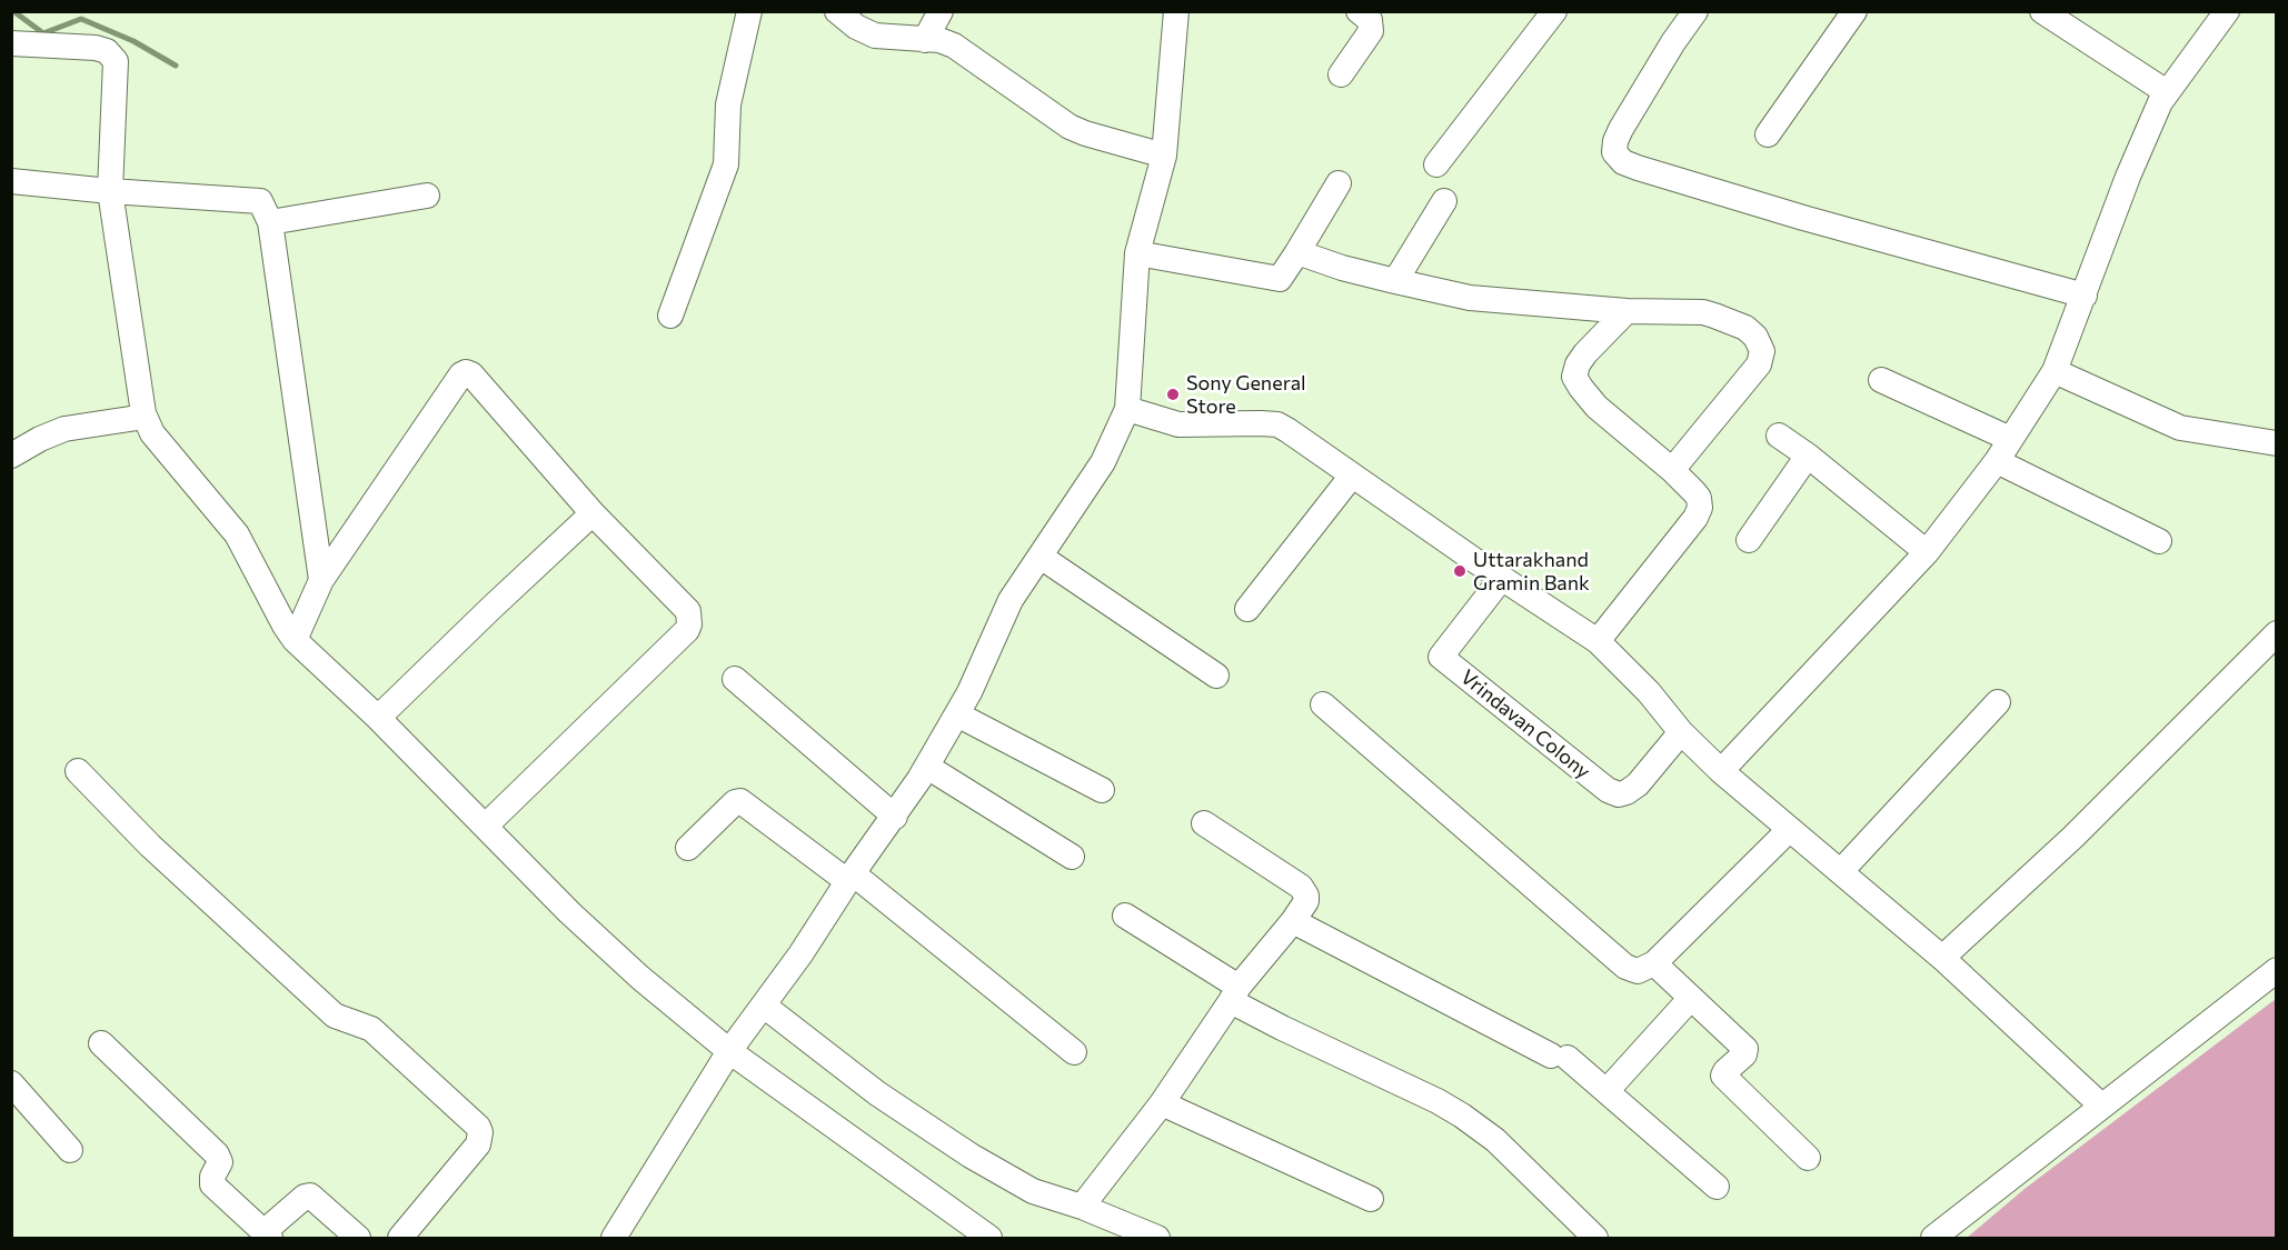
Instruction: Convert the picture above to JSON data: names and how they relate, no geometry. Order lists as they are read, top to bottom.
{
  "streets": {
    "street": ["Vrindavan Colony"]
  },
  "places": ["Sony General Store", "Uttarakhand Gramin Bank"]
}
